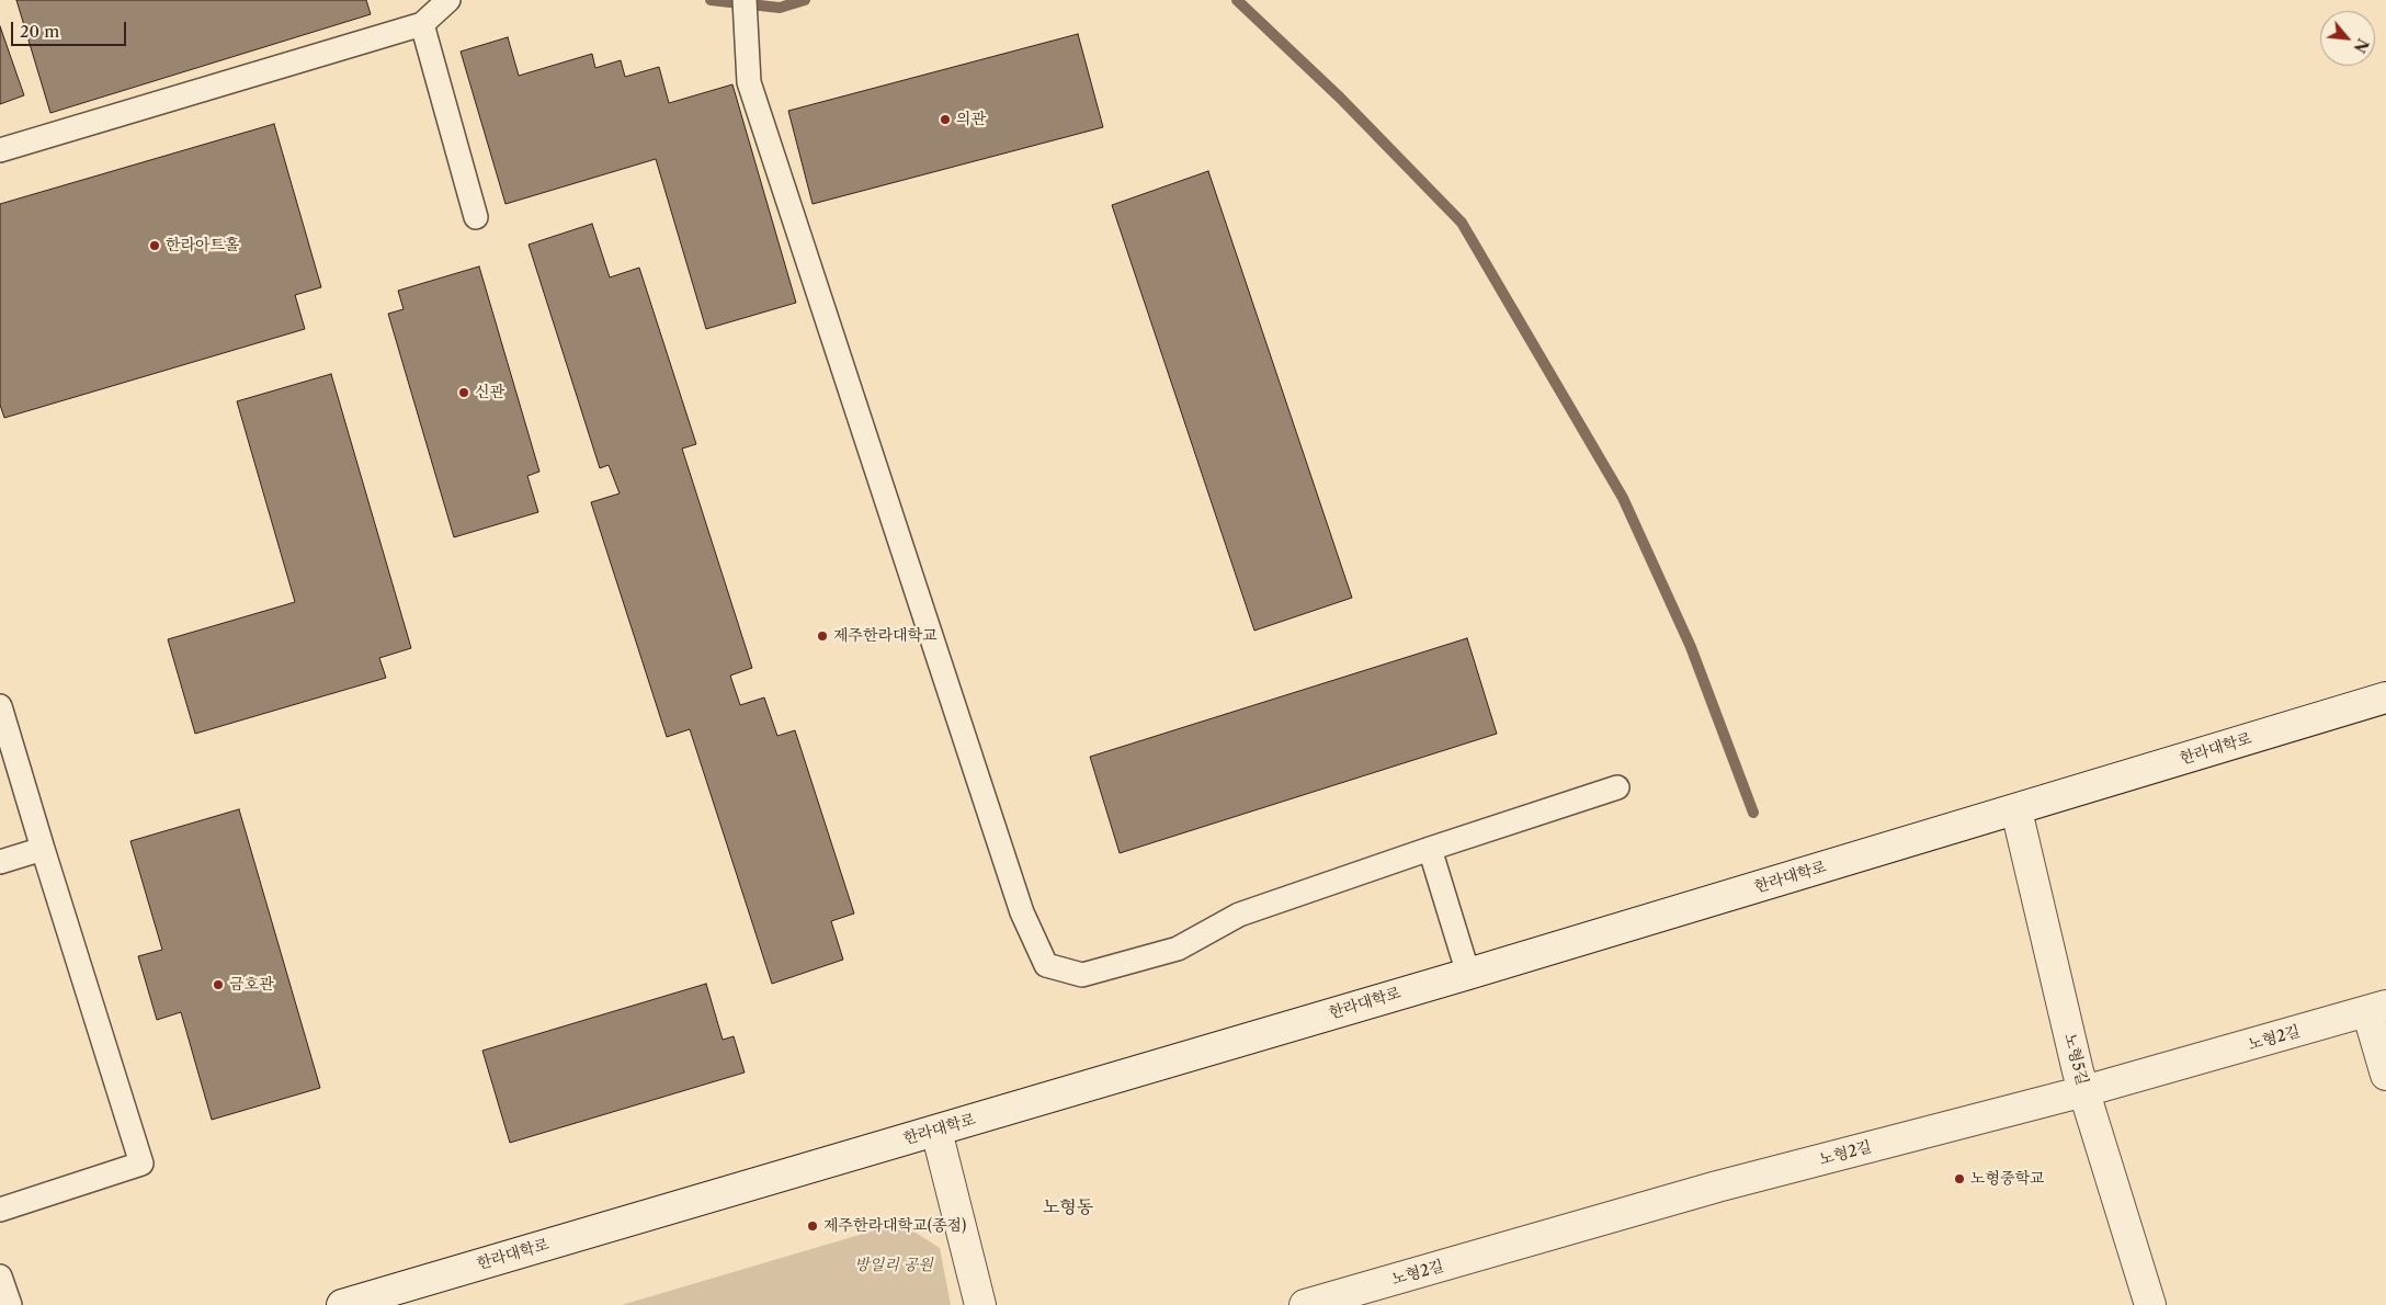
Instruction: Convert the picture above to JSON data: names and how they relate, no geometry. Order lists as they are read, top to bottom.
{
  "streets": {
    "main road": ["한라대학로", "노형2길", "노형5길"]
  },
  "crossings": [
    ["한라대학로", "노형5길"],
    ["노형2길", "노형5길"]
  ],
  "districts": ["노형동"],
  "parks": ["방일리 공원"],
  "places": [
    "의관",
    "한라아트홀",
    "신관",
    "제주한라대학교",
    "금호관",
    "노형중학교",
    "제주한라대학교(종점)"
  ],
  "scale_bar": "20 m",
  "north": "bottom right"
}
